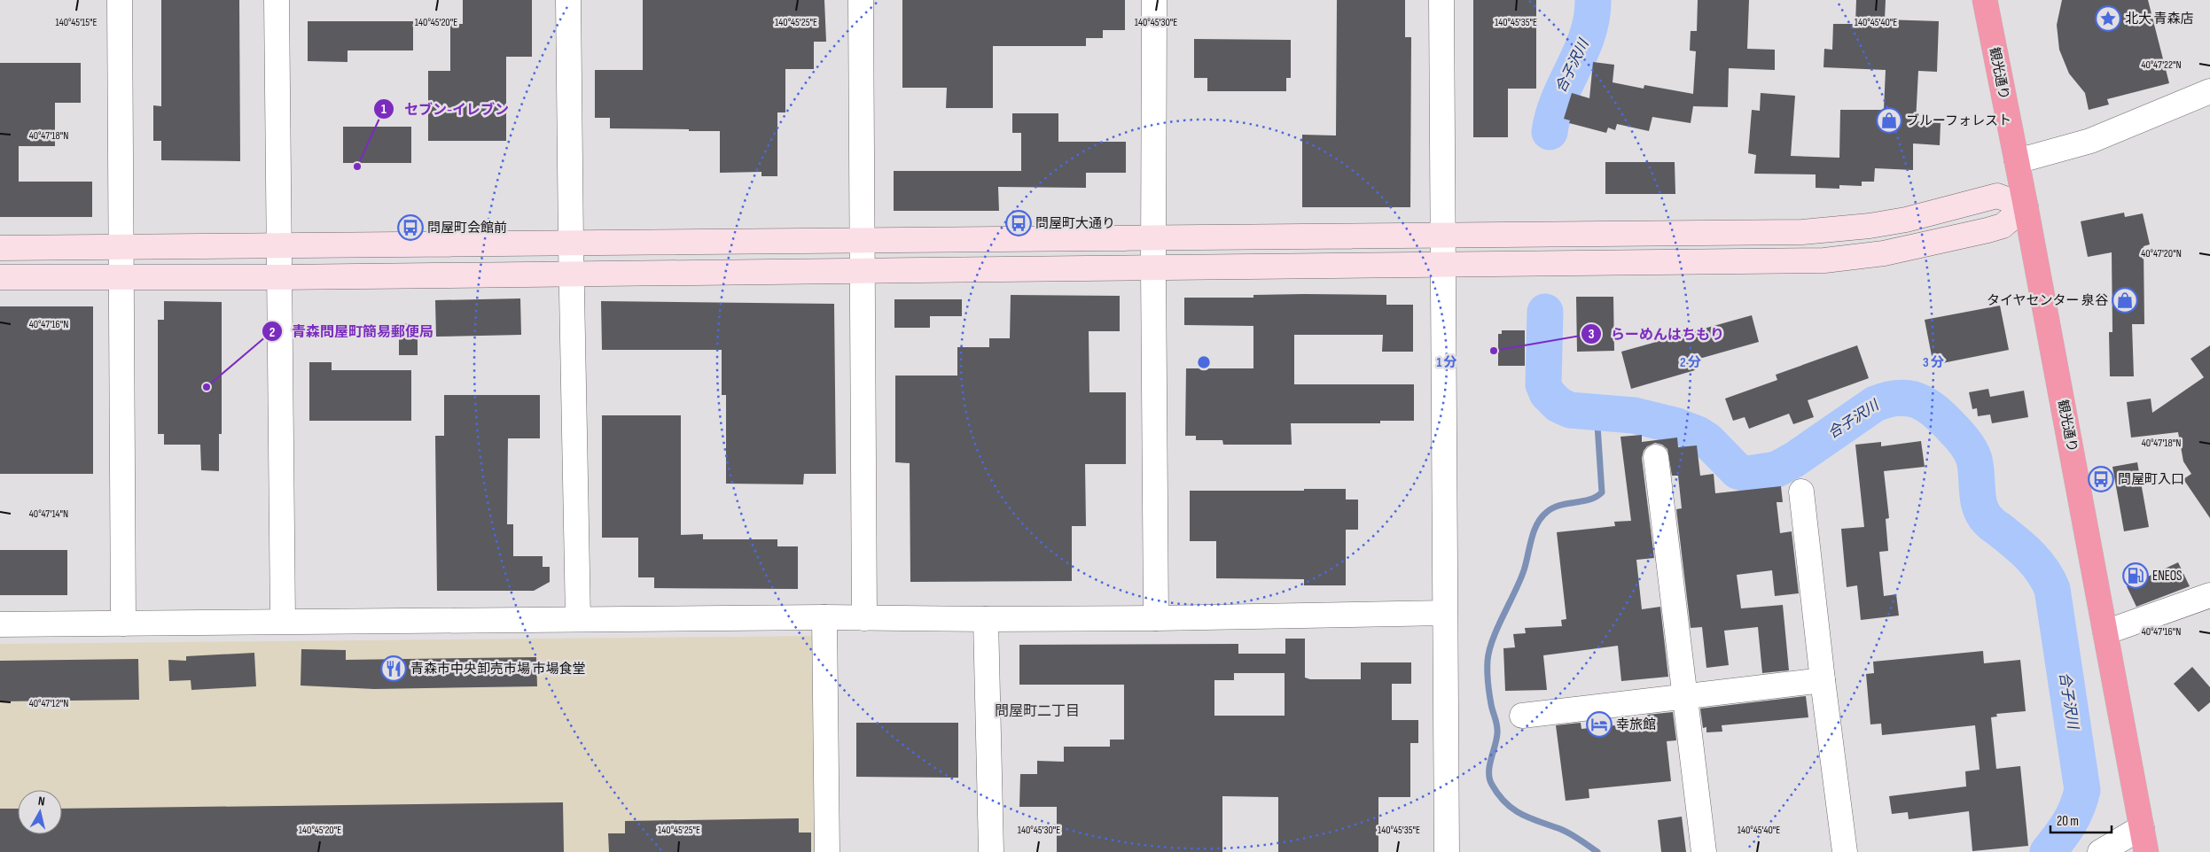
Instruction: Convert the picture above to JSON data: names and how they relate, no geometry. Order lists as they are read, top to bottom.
{
  "streets": {
    "highway": ["観光通り"]
  },
  "districts": ["問屋町二丁目"],
  "water": ["合子沢川"],
  "places": {
    "place": ["北大 青森店"],
    "shop": ["ブルーフォレスト", "タイヤセンター 泉谷"],
    "other": ["セブン-イレブン", "らーめんはちもり", "青森問屋町簡易郵便局"],
    "bus stop": ["問屋町大通り", "問屋町会館前", "問屋町入口"],
    "fuel station": ["ENEOS"],
    "restaurant": ["青森市中央卸売市場 市場食堂"],
    "hotel": ["幸旅館"]
  },
  "scale_bar": "20 m",
  "north": "top",
  "coordinates": [
    "140°45'15\"E",
    "140°45'20\"E",
    "140°45'25\"E",
    "140°45'30\"E",
    "140°45'35\"E",
    "140°45'40\"E",
    "40°47'22\"N",
    "40°47'18\"N",
    "40°47'20\"N",
    "40°47'16\"N",
    "40°47'14\"N",
    "40°47'12\"N"
  ],
  "rings": ["1 分", "2 分", "3 分"]
}
